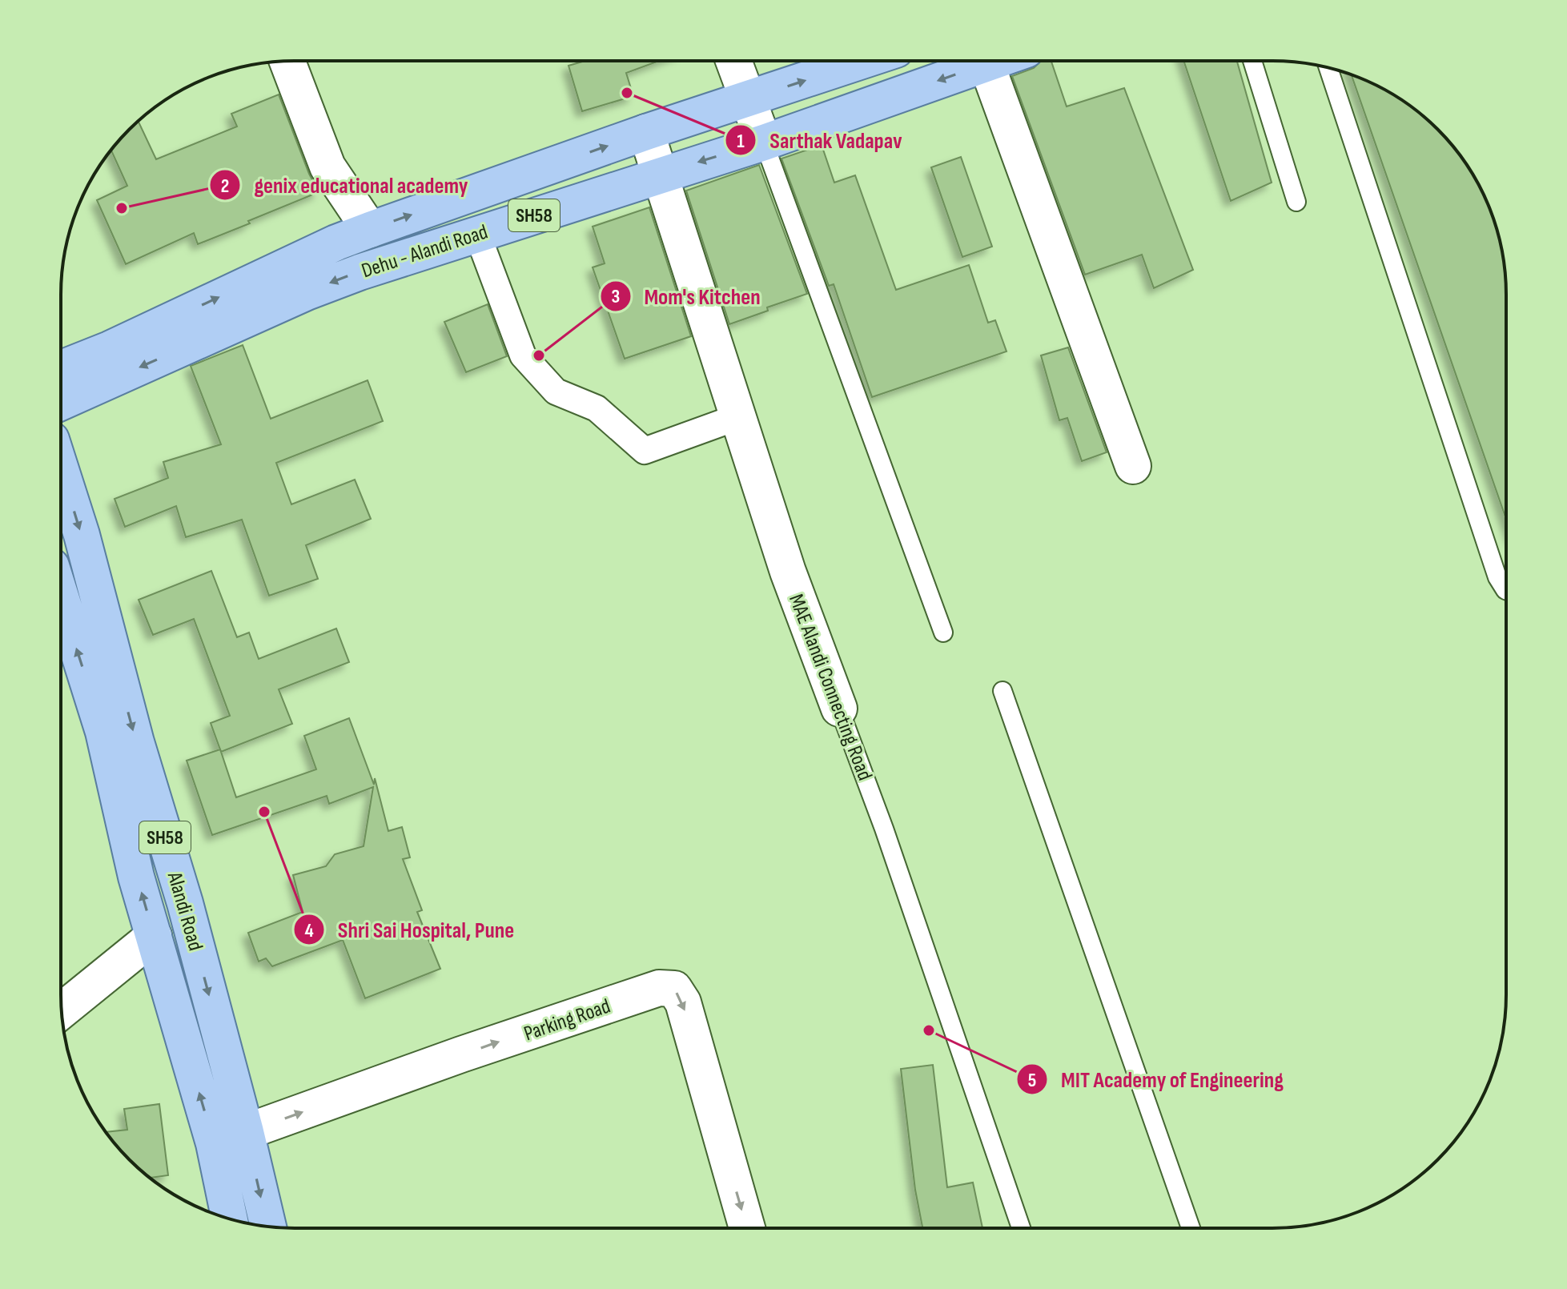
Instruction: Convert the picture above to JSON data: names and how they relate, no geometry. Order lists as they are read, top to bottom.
{
  "streets": {
    "main road": ["SH58", "Dehu - Alandi Road", "Alandi Road"],
    "street": ["MAE Alandi Connecting Road", "Parking Road"]
  },
  "crossings": [
    ["SH58", "Alandi Road"],
    ["SH58", "Parking Road"],
    ["Dehu - Alandi Road", "MAE Alandi Connecting Road"],
    ["Alandi Road", "Parking Road"]
  ],
  "places": [
    "Sarthak Vadapav",
    "genix educational academy",
    "Mom's Kitchen",
    "Shri Sai Hospital, Pune",
    "MIT Academy of Engineering"
  ]
}
